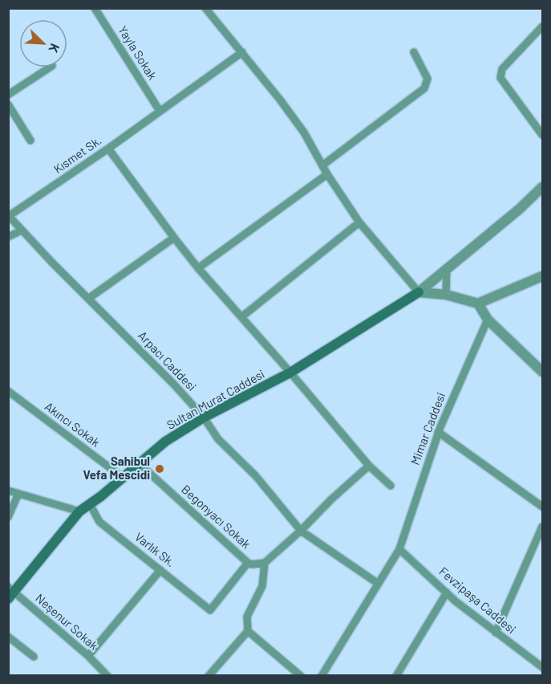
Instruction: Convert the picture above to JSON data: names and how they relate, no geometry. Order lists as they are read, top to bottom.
{
  "streets": {
    "main road": ["Sultan Murat Caddesi"],
    "street": [
      "Yayla Sokak",
      "Kısmet Sk.",
      "Arpacı Caddesi",
      "Akıncı Sokak",
      "Mimar Caddesi",
      "Begonyacı Sokak",
      "Varlık Sk.",
      "Fevzipaşa Caddesi",
      "Neşenur Sokak"
    ]
  },
  "crossings": [
    ["Yayla Sokak", "Kısmet Sk."],
    ["Kısmet Sk.", "Arpacı Caddesi"],
    ["Arpacı Caddesi", "Sultan Murat Caddesi"],
    ["Arpacı Caddesi", "Mimar Caddesi"],
    ["Sultan Murat Caddesi", "Akıncı Sokak"],
    ["Sultan Murat Caddesi", "Begonyacı Sokak"],
    ["Sultan Murat Caddesi", "Varlık Sk."],
    ["Sultan Murat Caddesi", "Neşenur Sokak"],
    ["Mimar Caddesi", "Fevzipaşa Caddesi"],
    ["Begonyacı Sokak", "Varlık Sk."]
  ],
  "places": ["Sahibul Vefa Mescidi"],
  "north": "bottom right"
}
